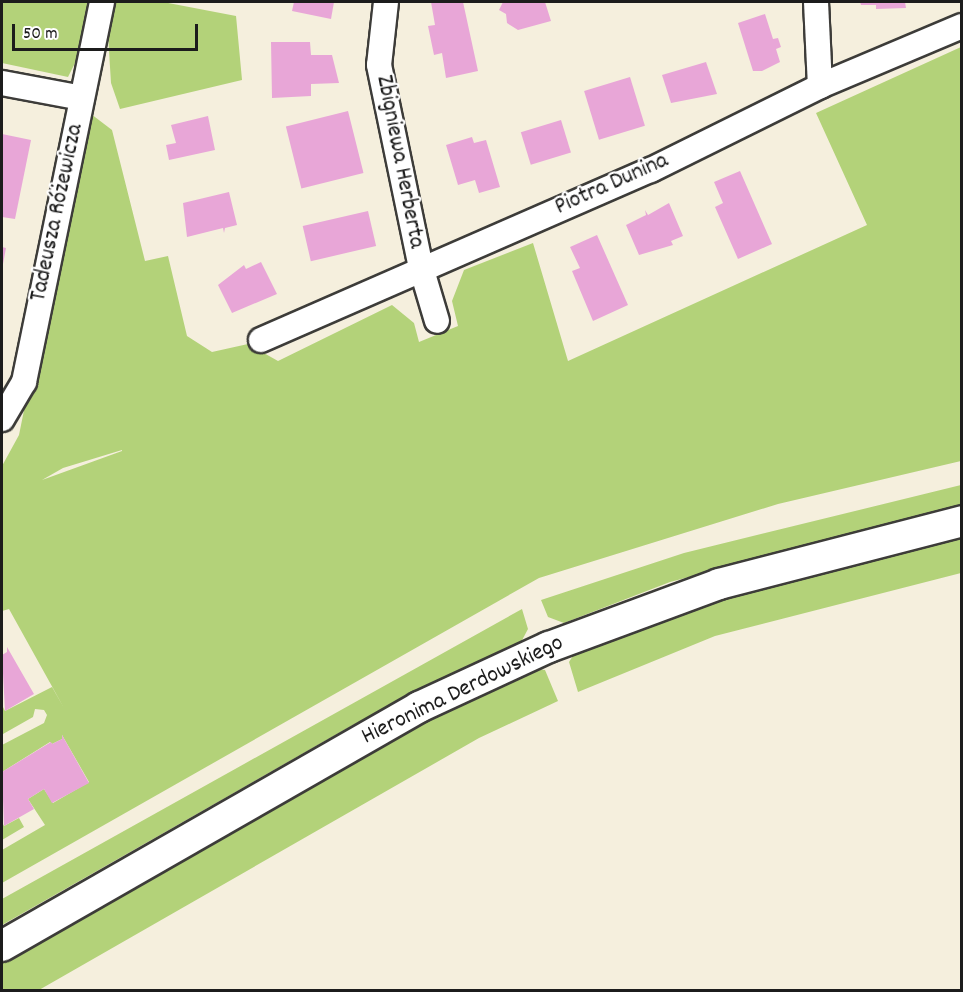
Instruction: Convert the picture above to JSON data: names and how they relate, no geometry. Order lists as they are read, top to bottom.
{
  "streets": {
    "main road": ["Hieronima Derdowskiego"],
    "street": ["Zbigniewa Herberta", "Piotra Dunina", "Tadeusza Różewicza"]
  },
  "crossings": [
    ["Zbigniewa Herberta", "Piotra Dunina"]
  ],
  "scale_bar": "50 m"
}
